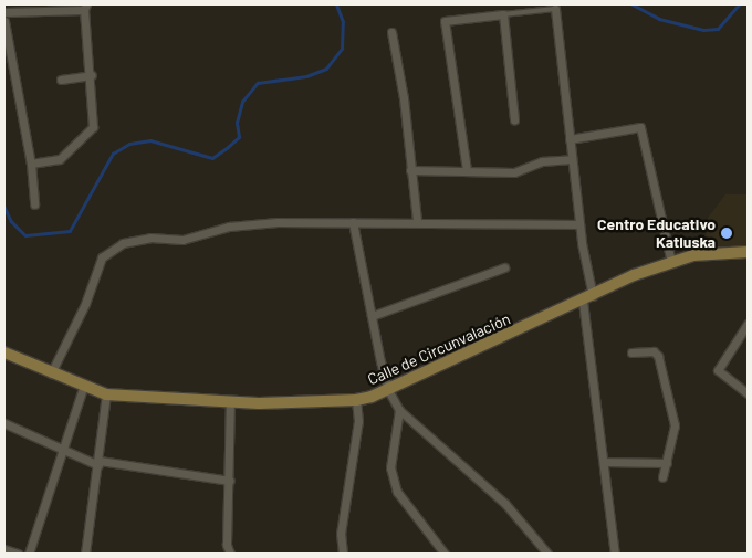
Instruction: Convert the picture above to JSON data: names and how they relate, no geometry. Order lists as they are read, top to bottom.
{
  "streets": {
    "street": ["Calle de Circunvalación"]
  },
  "places": ["Centro Educativo Katiuska"]
}
